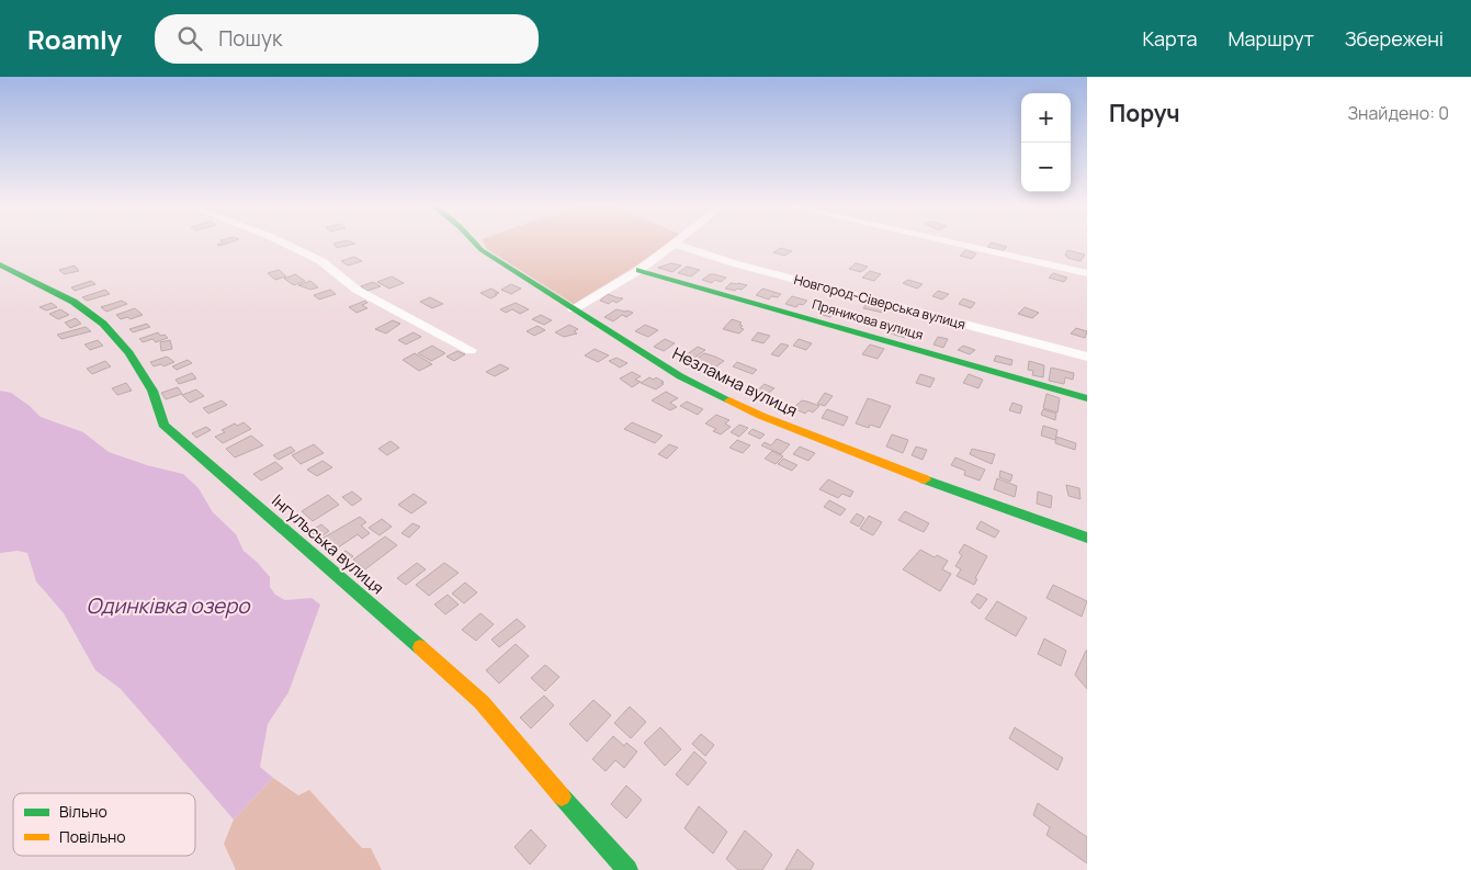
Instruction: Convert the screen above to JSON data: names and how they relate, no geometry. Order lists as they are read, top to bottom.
{
  "streets": {
    "street": [
      "Новгород-Сіверська вулиця",
      "Пряникова вулиця",
      "Незламна вулиця",
      "Інгульська вулиця"
    ]
  },
  "water": ["Одинківка озеро"],
  "legend": ["Вільно", "Повільно"],
  "page": {
    "header": "Roamly",
    "search": "Пошук",
    "nav": ["Карта", "Маршрут", "Збережені"],
    "heading": ["Поруч", "Знайдено: 0"],
    "map_buttons": ["+", "−"]
  }
}
